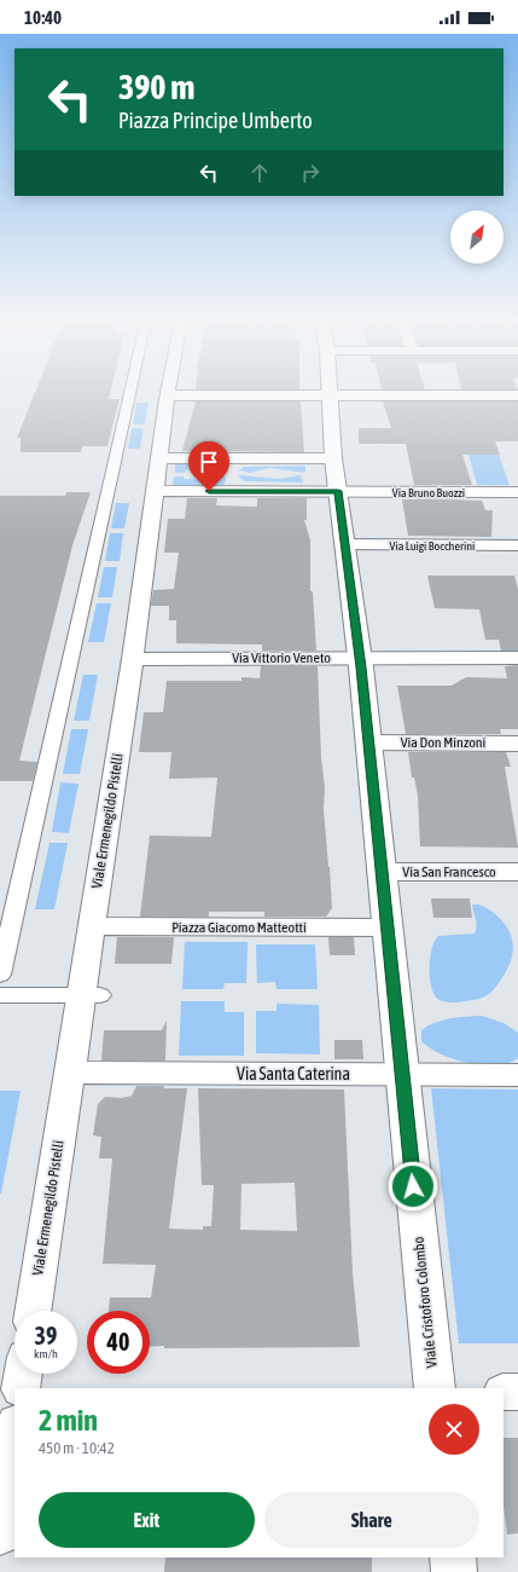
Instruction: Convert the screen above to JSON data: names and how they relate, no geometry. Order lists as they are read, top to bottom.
{
  "streets": {
    "street": [
      "Via Bruno Buozzi",
      "Via Luigi Boccherini",
      "Via Vittorio Veneto",
      "Via Don Minzoni",
      "Viale Ermenegildo Pistelli",
      "Via San Francesco",
      "Piazza Giacomo Matteotti",
      "Via Santa Caterina",
      "Viale Cristoforo Colombo"
    ]
  },
  "crossings": [
    ["Via Bruno Buozzi", "Viale Ermenegildo Pistelli"],
    ["Via Bruno Buozzi", "Viale Cristoforo Colombo"],
    ["Via Luigi Boccherini", "Viale Cristoforo Colombo"],
    ["Via Vittorio Veneto", "Viale Ermenegildo Pistelli"],
    ["Via Vittorio Veneto", "Viale Cristoforo Colombo"],
    ["Via Don Minzoni", "Viale Cristoforo Colombo"],
    ["Viale Ermenegildo Pistelli", "Piazza Giacomo Matteotti"],
    ["Viale Ermenegildo Pistelli", "Via Santa Caterina"],
    ["Via San Francesco", "Viale Cristoforo Colombo"],
    ["Piazza Giacomo Matteotti", "Viale Cristoforo Colombo"],
    ["Via Santa Caterina", "Viale Cristoforo Colombo"]
  ],
  "north": "top right",
  "page": {
    "status": "10:40",
    "turn": ["390 m", "Piazza Principe Umberto"],
    "speed": "39 km/h",
    "limit": "40",
    "heading": ["2 min", "450 m · 10:42"],
    "buttons": ["Exit", "Share"]
  }
}
